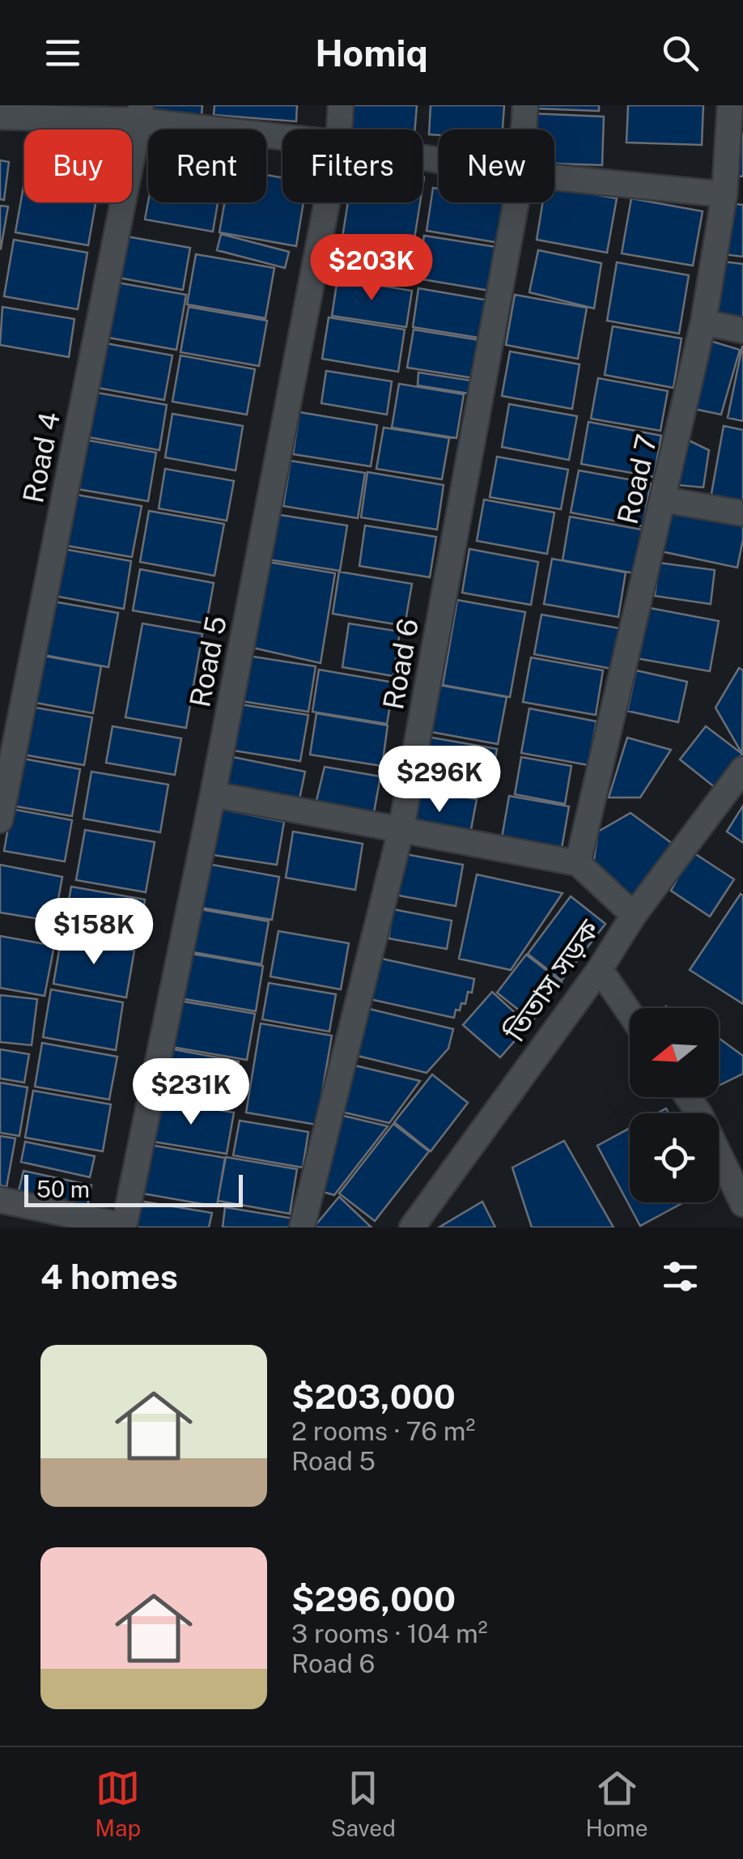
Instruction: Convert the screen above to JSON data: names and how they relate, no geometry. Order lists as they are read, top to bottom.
{
  "streets": {
    "street": [
      "Road 4",
      "Road 7",
      "Road 5",
      "Road 6",
      "তিতাস সড়ক"
    ]
  },
  "scale_bar": "50 m",
  "north": "left",
  "page": {
    "header": "Homiq",
    "chip": [
      "Buy",
      "Rent",
      "Filters",
      "New"
    ],
    "price": [
      "$203K",
      "$296K",
      "$158K",
      "$231K"
    ],
    "scale": "50 m",
    "heading": "4 homes",
    "list": [
      {
        "name": "$203,000",
        "note": "2 rooms · 76 m² · Road 5"
      },
      {
        "name": "$296,000",
        "note": "3 rooms · 104 m² · Road 6"
      }
    ],
    "tabs": ["Map", "Saved", "Home"]
  }
}
